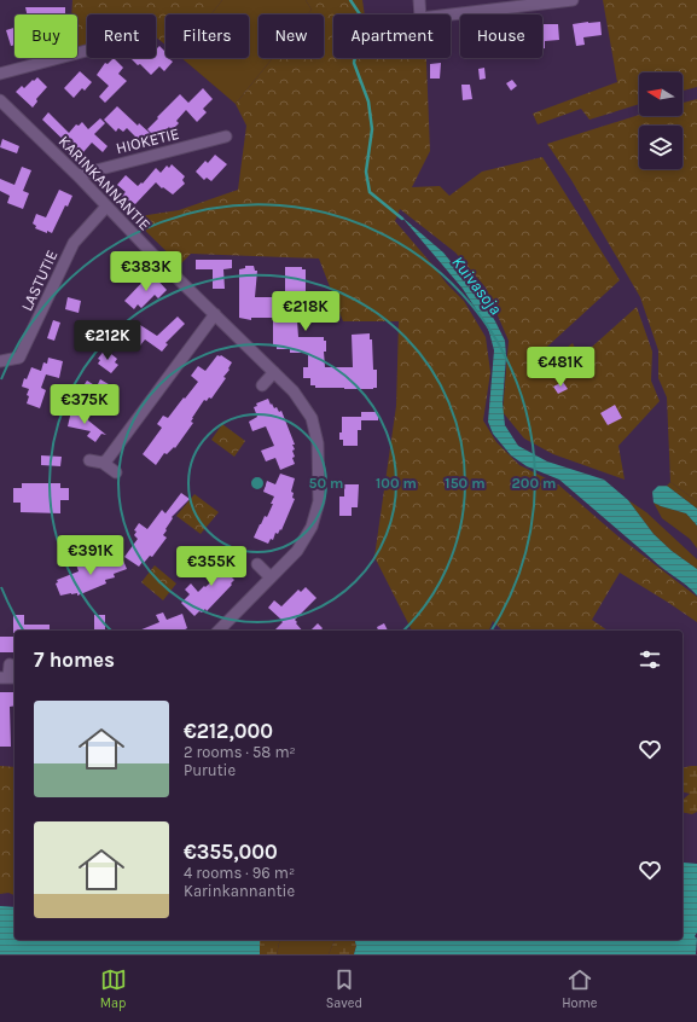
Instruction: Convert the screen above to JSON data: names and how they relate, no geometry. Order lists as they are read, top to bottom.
{
  "streets": {
    "street": ["HIOKETIE", "KARINKANNANTIE", "LASTUTIE"]
  },
  "crossings": [
    ["HIOKETIE", "KARINKANNANTIE"],
    ["KARINKANNANTIE", "LASTUTIE"]
  ],
  "water": ["Kuivasoja"],
  "north": "left",
  "page": {
    "chip": [
      "Buy",
      "Rent",
      "Filters",
      "New",
      "Apartment",
      "House"
    ],
    "price": [
      "€383K",
      "€218K",
      "€212K",
      "€481K",
      "€375K",
      "€391K",
      "€355K"
    ],
    "heading": "7 homes",
    "list": [
      {
        "name": "€212,000",
        "note": "2 rooms · 58 m² · Purutie"
      },
      {
        "name": "€355,000",
        "note": "4 rooms · 96 m² · Karinkannantie"
      }
    ],
    "tabs": ["Map", "Saved", "Home"]
  },
  "rings": [
    "50 m",
    "100 m",
    "150 m",
    "200 m"
  ]
}
